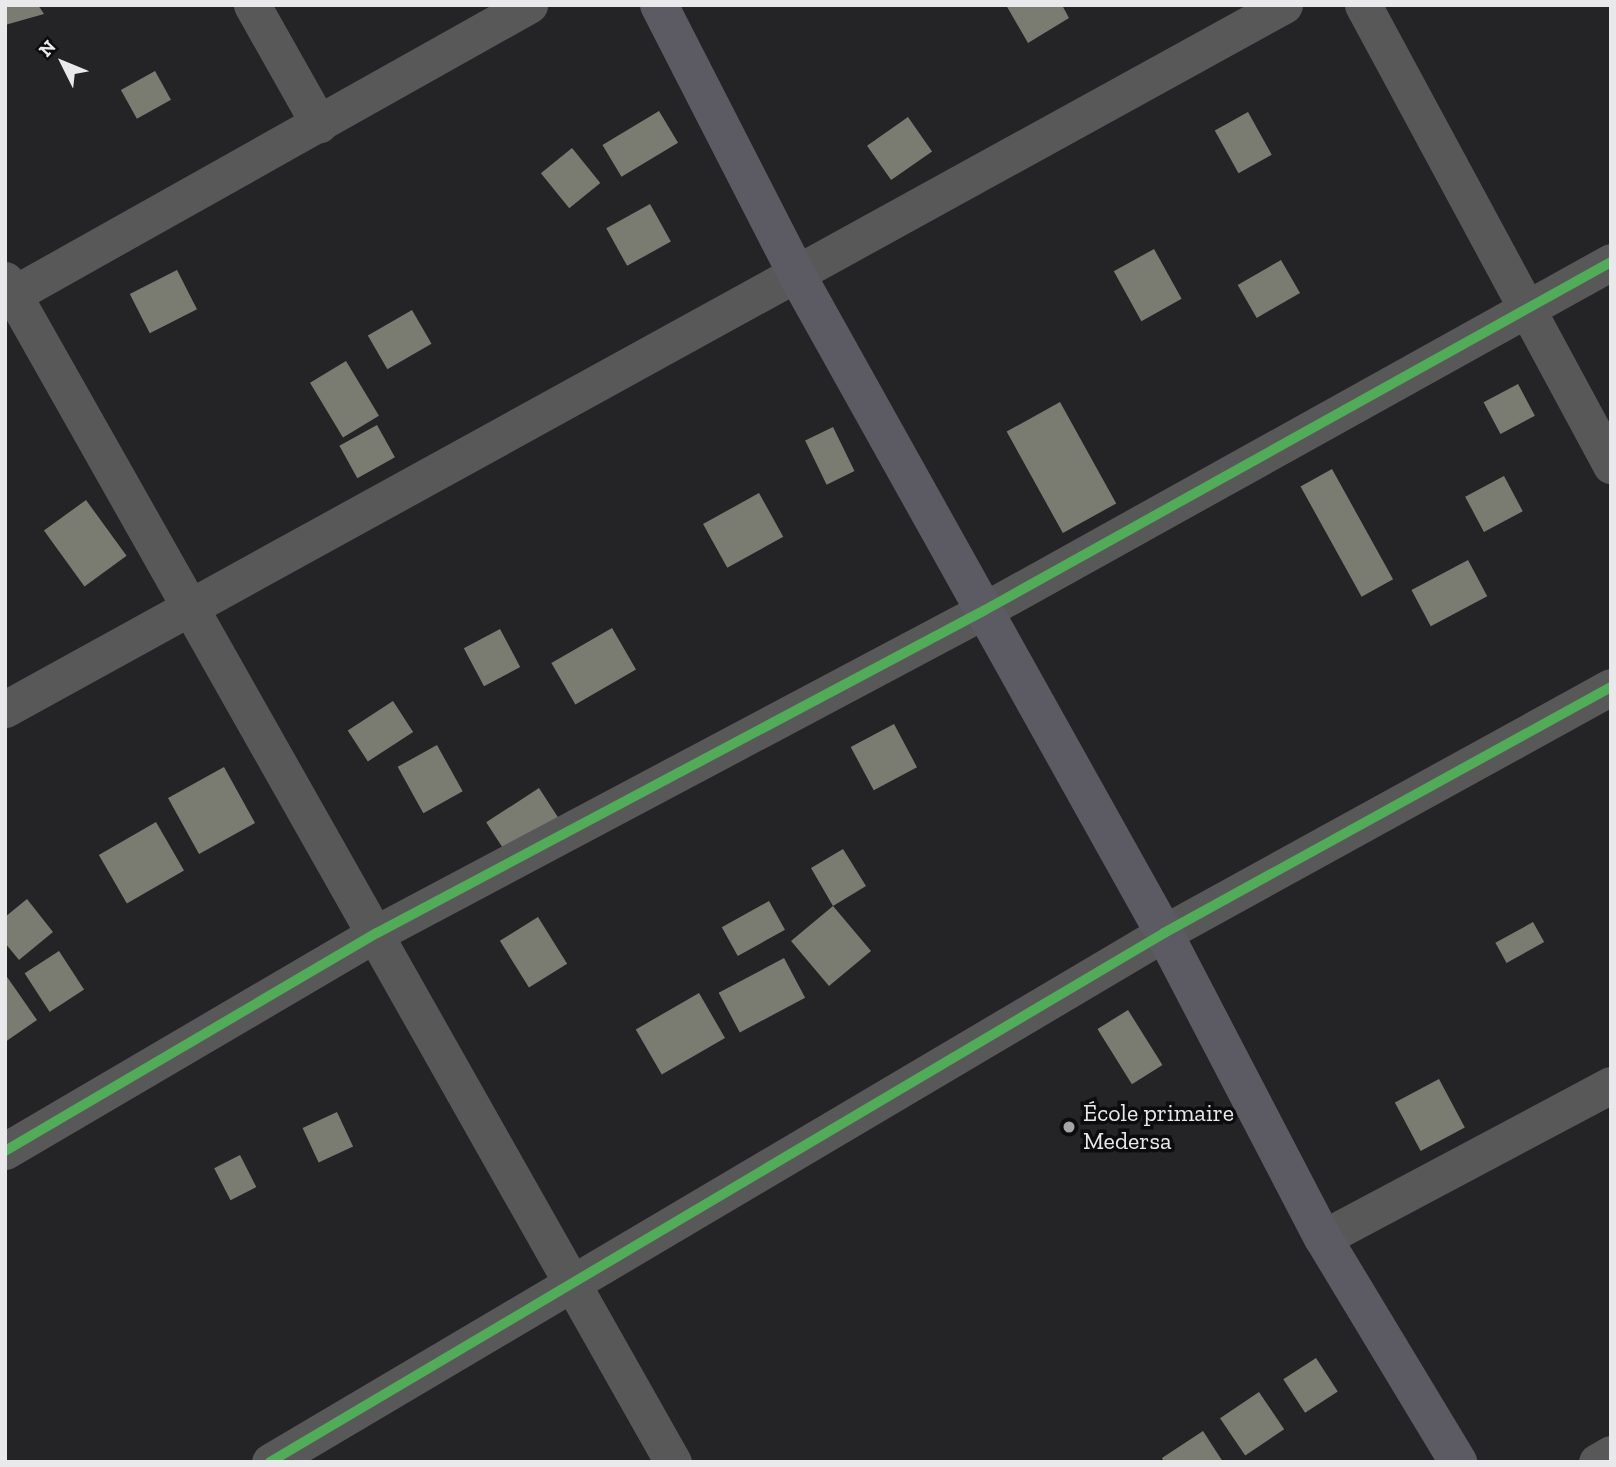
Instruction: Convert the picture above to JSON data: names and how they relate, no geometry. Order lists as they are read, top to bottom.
{
  "places": ["École primaire Medersa"],
  "north": "top left"
}
